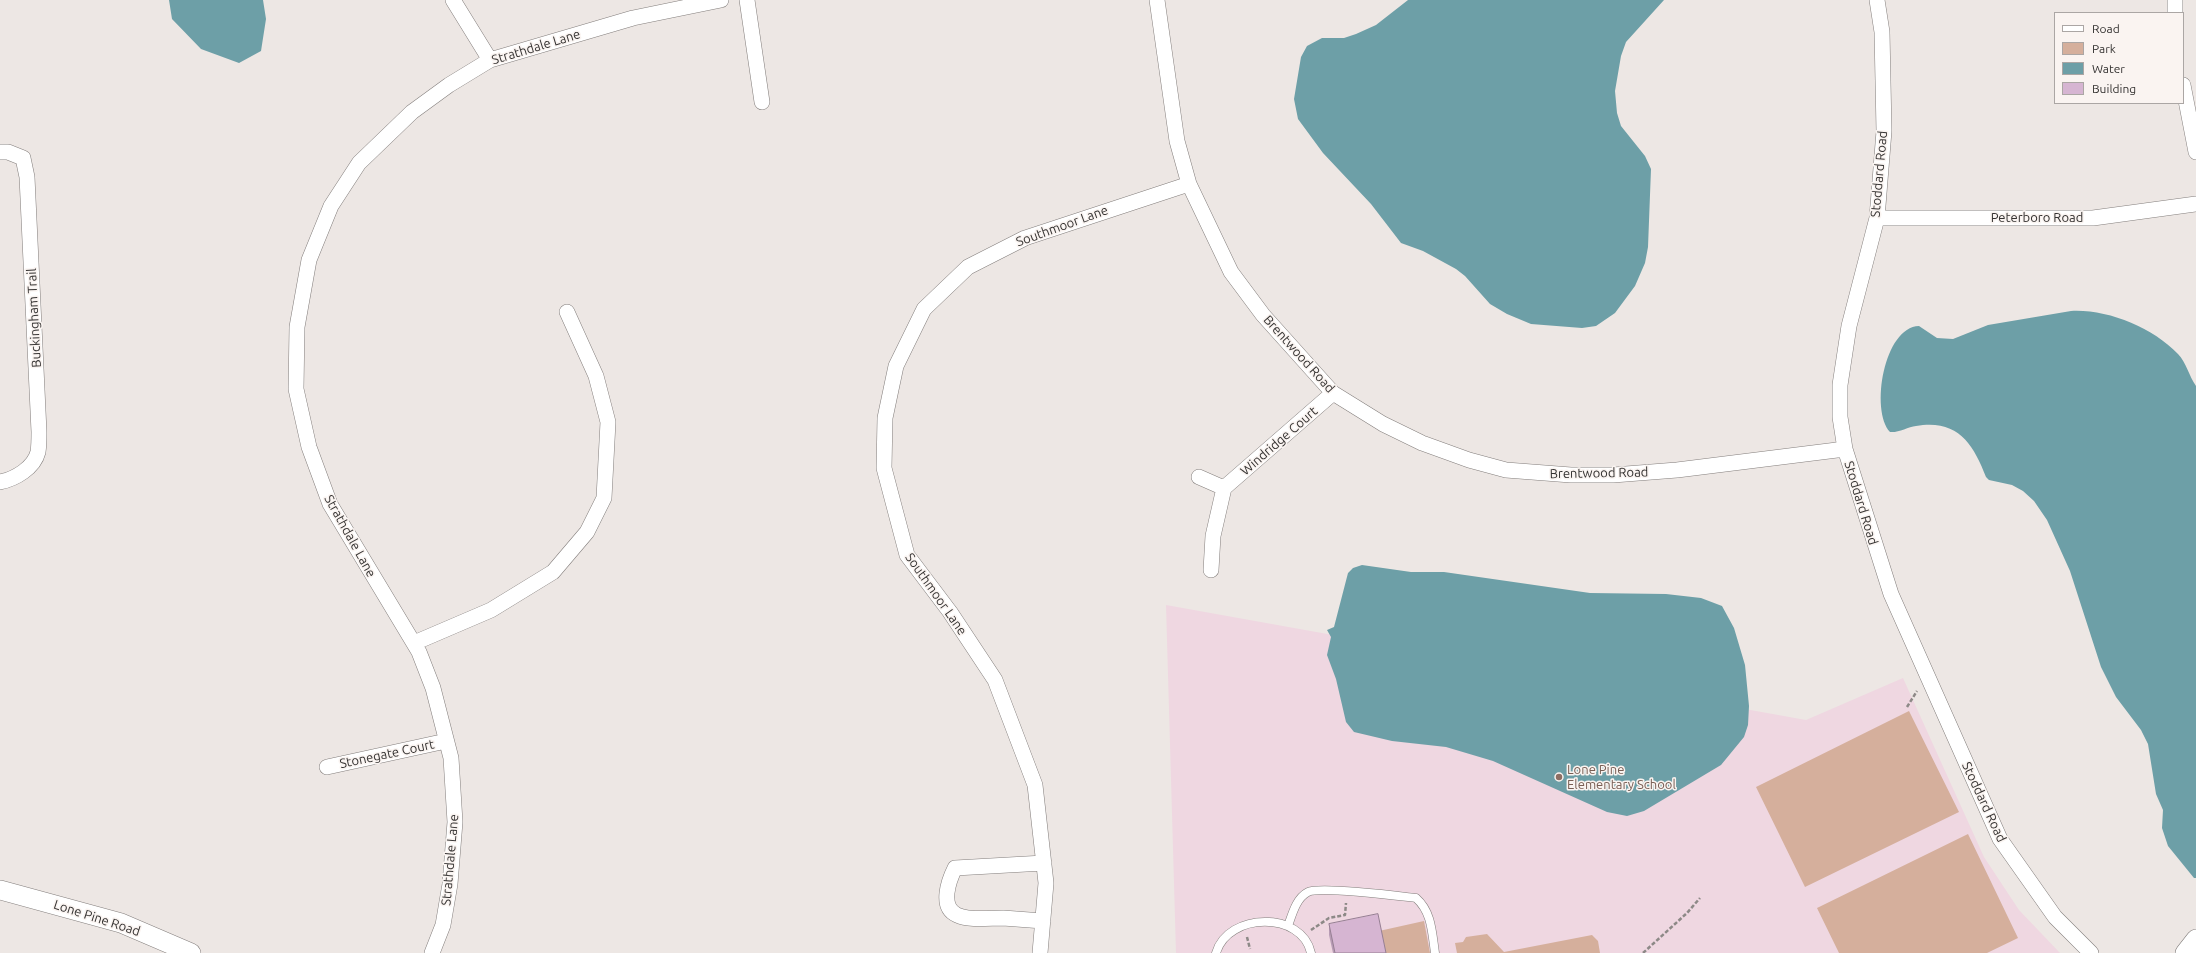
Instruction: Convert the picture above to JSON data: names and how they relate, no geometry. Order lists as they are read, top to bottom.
{
  "streets": {
    "street": [
      "Strathdale Lane",
      "Stoddard Road",
      "Peterboro Road",
      "Southmoor Lane",
      "Buckingham Trail",
      "Brentwood Road",
      "Windridge Court",
      "Stonegate Court",
      "Lone Pine Road"
    ]
  },
  "crossings": [
    ["Strathdale Lane", "Stonegate Court"],
    ["Stoddard Road", "Peterboro Road"],
    ["Stoddard Road", "Brentwood Road"],
    ["Southmoor Lane", "Brentwood Road"],
    ["Brentwood Road", "Windridge Court"]
  ],
  "places": ["Lone Pine Elementary School"],
  "legend": [
    "Road",
    "Park",
    "Water",
    "Building"
  ]
}
